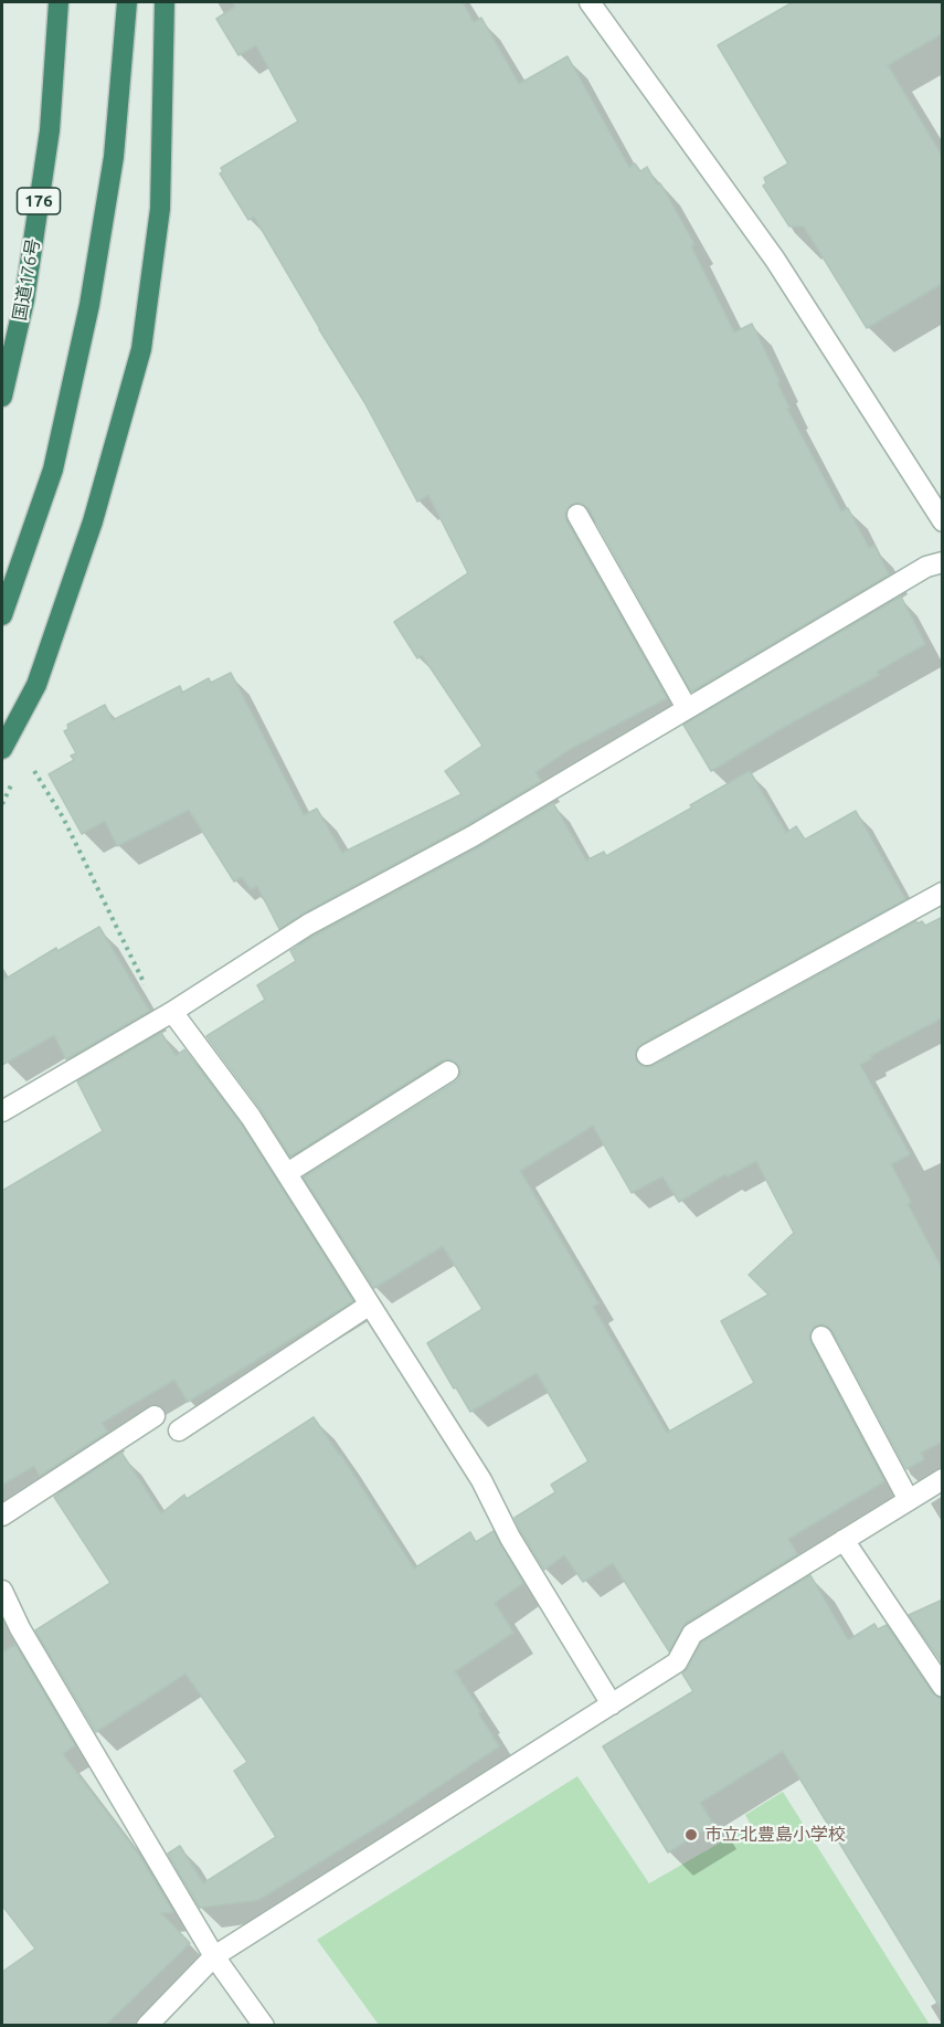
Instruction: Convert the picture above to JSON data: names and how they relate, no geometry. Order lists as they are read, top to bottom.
{
  "streets": {
    "highway": ["176", "国道176号"]
  },
  "places": ["市立北豊島小学校"]
}
